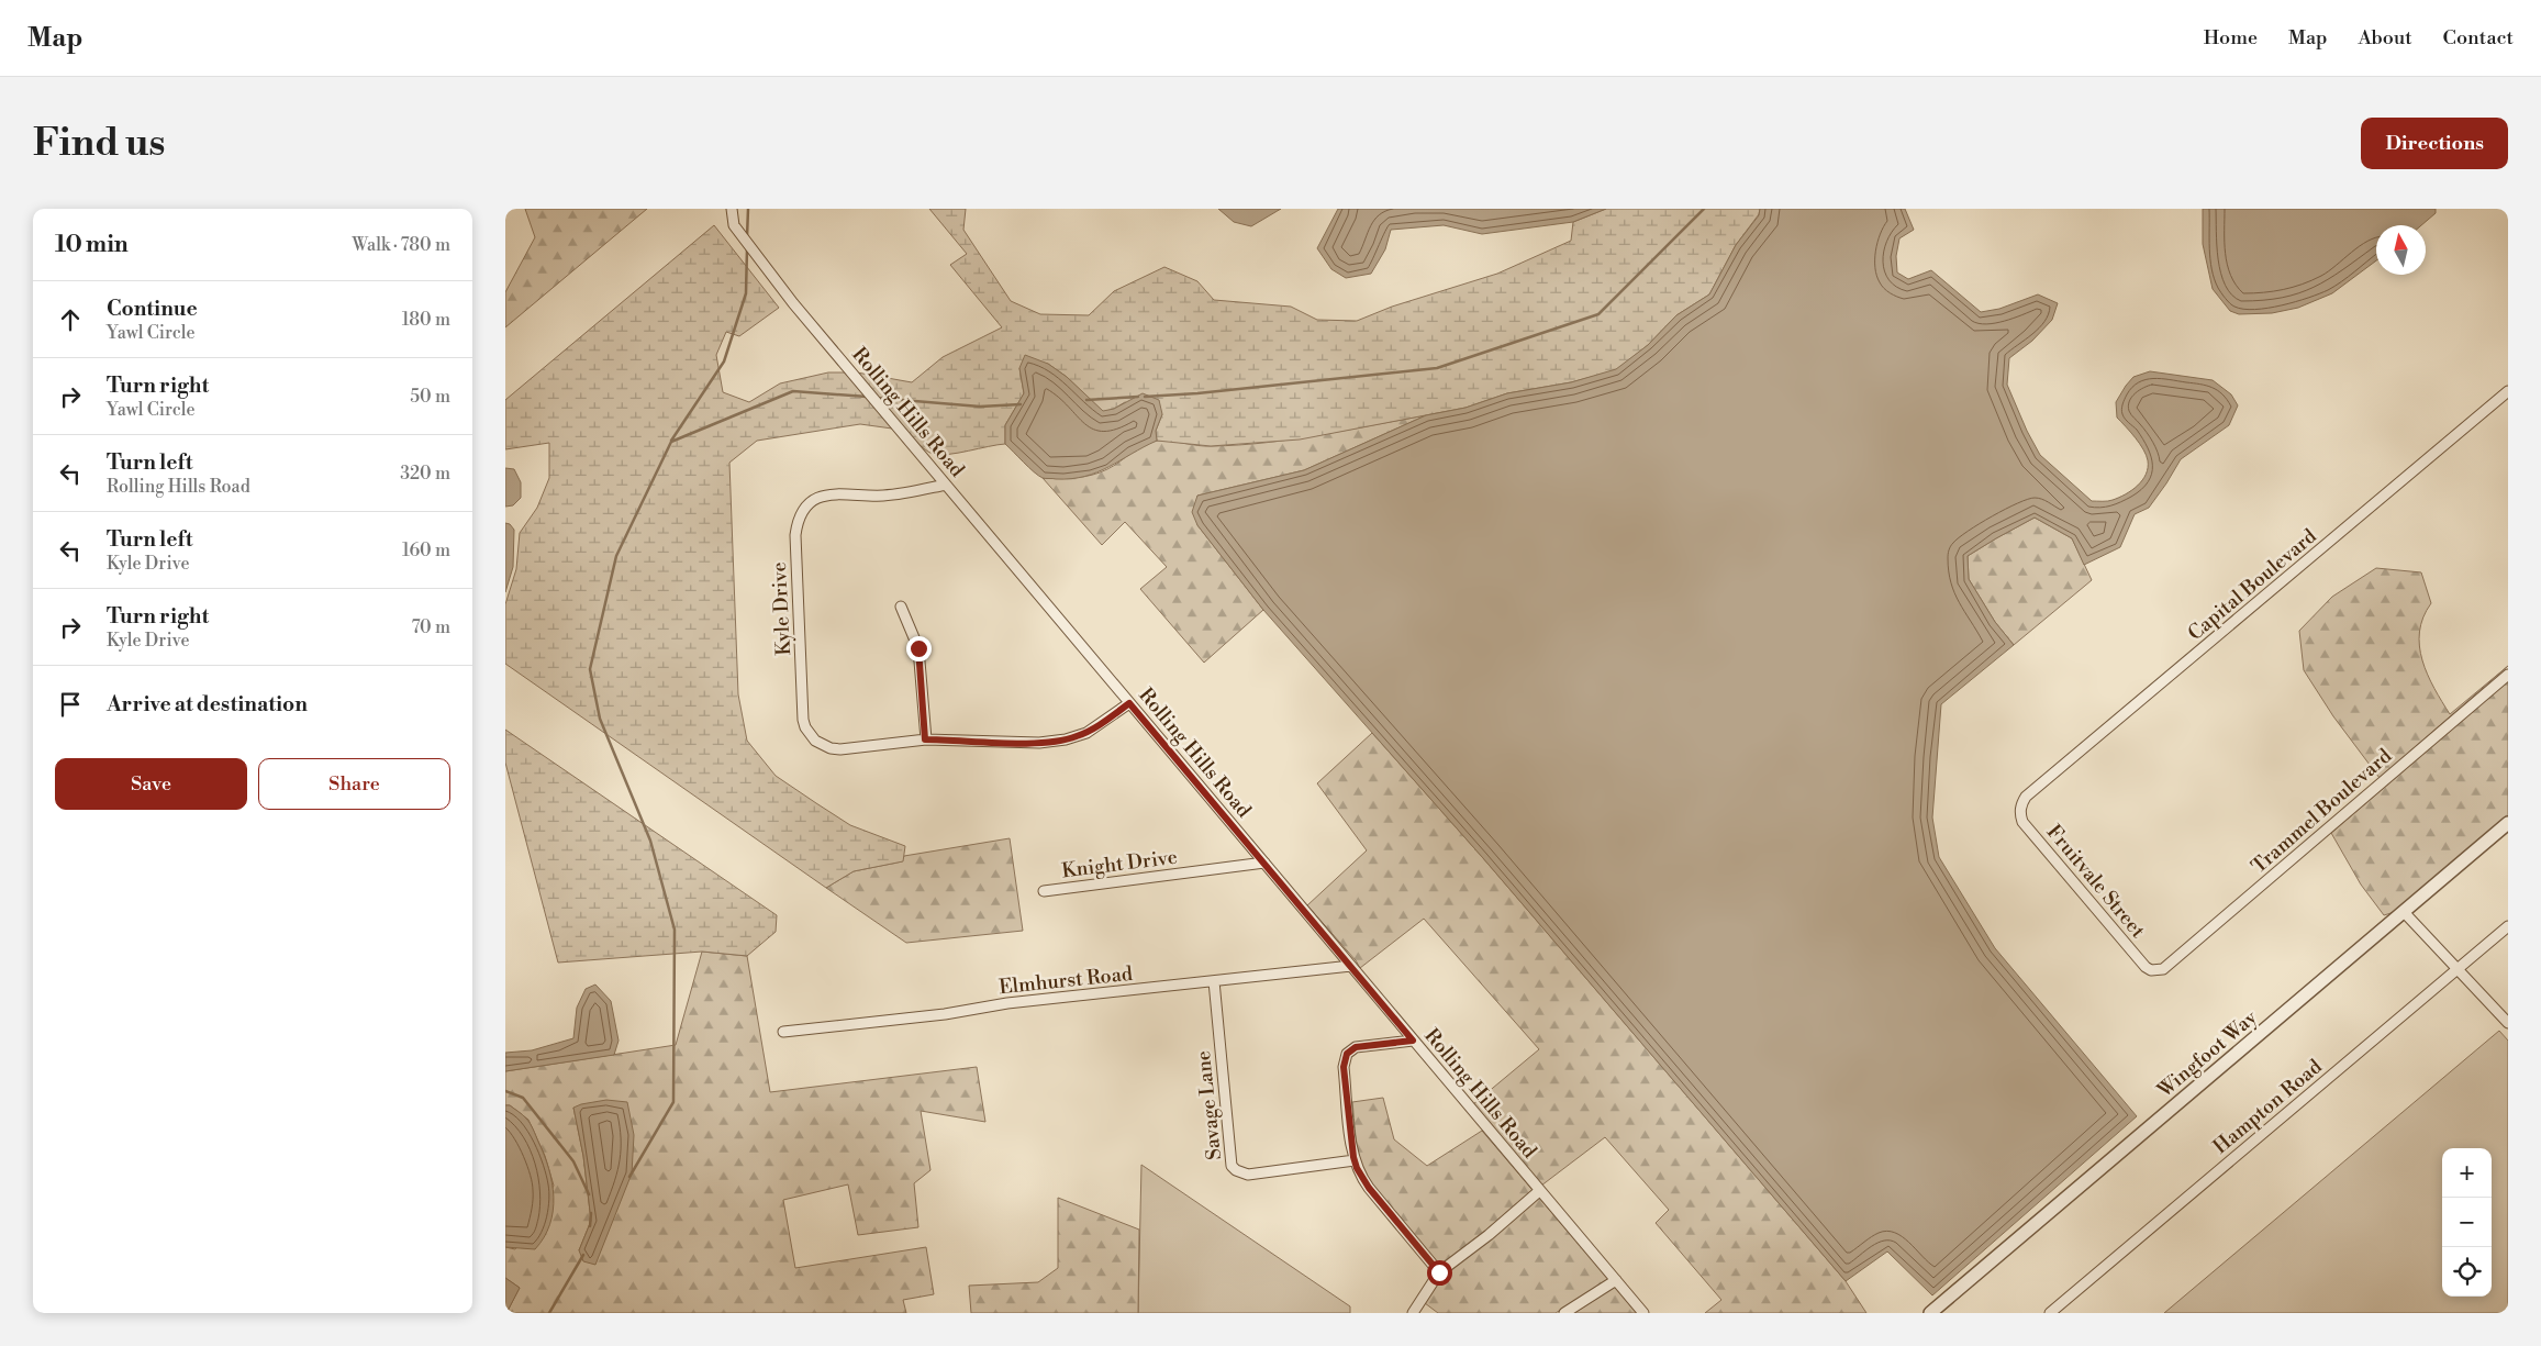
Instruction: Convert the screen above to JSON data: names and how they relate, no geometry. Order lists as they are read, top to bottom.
{
  "streets": {
    "street": [
      "Rolling Hills Road",
      "Capital Boulevard",
      "Kyle Drive",
      "Trammel Boulevard",
      "Knight Drive",
      "Fruitvale Street",
      "Elmhurst Road",
      "Wingfoot Way",
      "Savage Lane",
      "Hampton Road"
    ]
  },
  "crossings": [
    ["Rolling Hills Road", "Kyle Drive"],
    ["Rolling Hills Road", "Knight Drive"],
    ["Rolling Hills Road", "Elmhurst Road"],
    ["Capital Boulevard", "Fruitvale Street"],
    ["Trammel Boulevard", "Fruitvale Street"],
    ["Elmhurst Road", "Savage Lane"]
  ],
  "north": "top",
  "page": {
    "header": "Map",
    "nav": [
      "Home",
      "Map",
      "About",
      "Contact"
    ],
    "buttons": [
      "Directions",
      ["Save", "Share"]
    ],
    "title": "Find us",
    "heading": ["10 min", "Walk · 780 m"],
    "list": [
      ["Continue", "Yawl Circle", "180 m"],
      ["Turn right", "Yawl Circle", "50 m"],
      ["Turn left", "Rolling Hills Road", "320 m"],
      ["Turn left", "Kyle Drive", "160 m"],
      ["Turn right", "Kyle Drive", "70 m"],
      "Arrive at destination"
    ],
    "map_buttons": ["+", "−"]
  }
}
